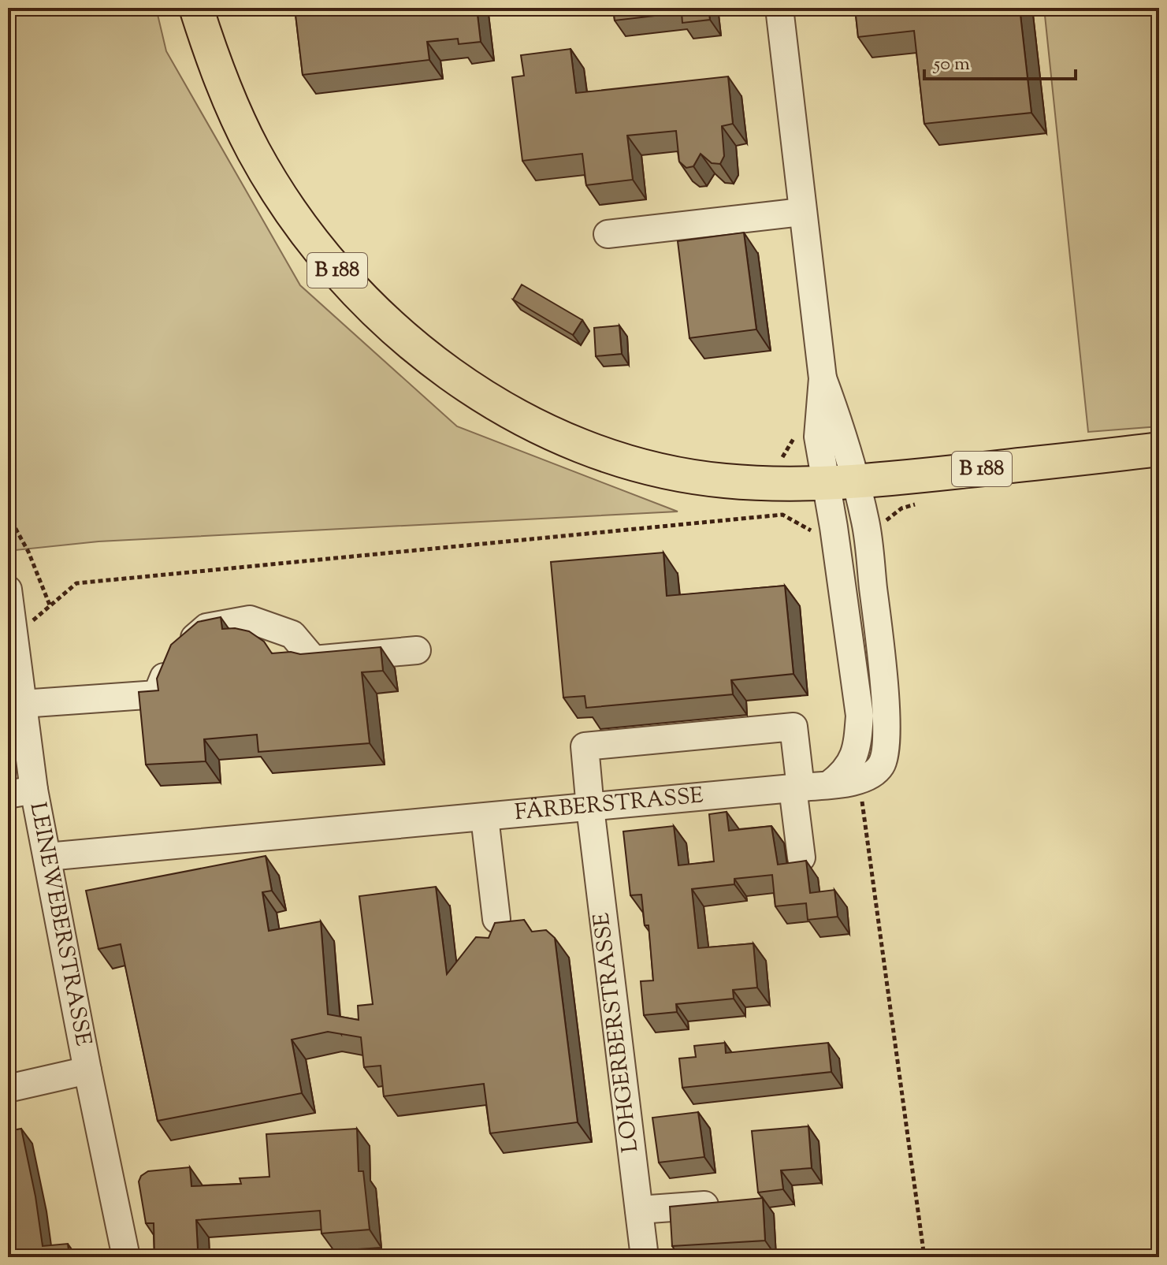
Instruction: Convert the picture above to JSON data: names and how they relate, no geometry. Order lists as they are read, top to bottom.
{
  "streets": {
    "main road": ["B 188"],
    "street": ["FÄRBERSTRASSE", "LEINEWEBERSTRASSE", "LOHGERBERSTRASSE"]
  },
  "crossings": [
    ["FÄRBERSTRASSE", "LEINEWEBERSTRASSE"],
    ["FÄRBERSTRASSE", "LOHGERBERSTRASSE"]
  ],
  "scale_bar": "50 m"
}
